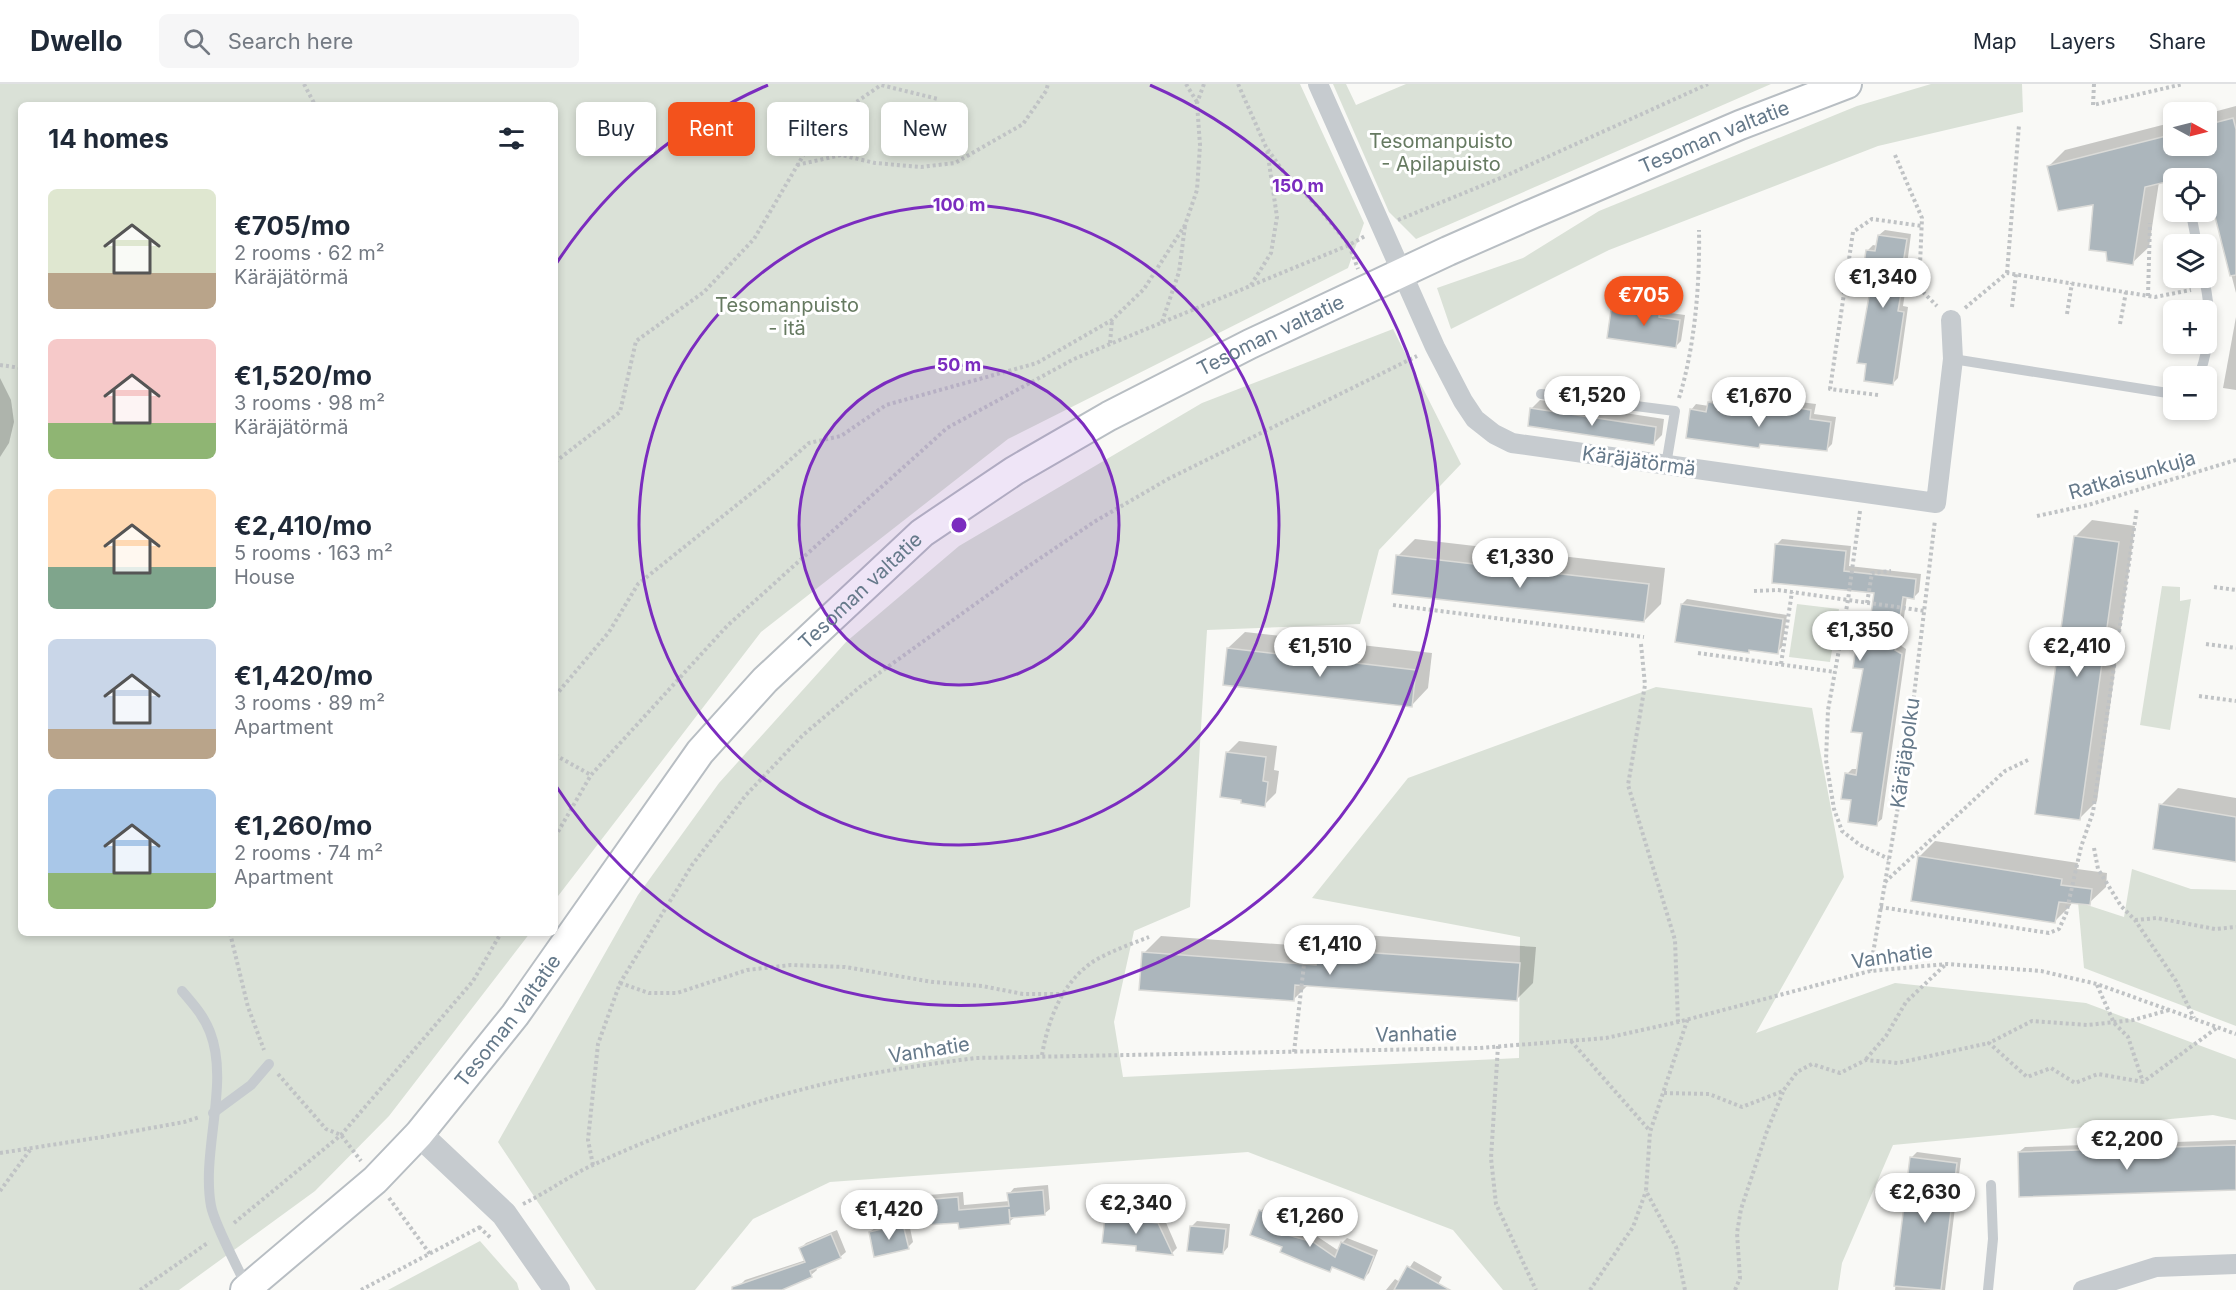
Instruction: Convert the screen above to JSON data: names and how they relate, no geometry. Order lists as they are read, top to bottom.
{
  "streets": {
    "main road": ["Tesoman valtatie"],
    "street": ["Käräjätörmä"],
    "path": ["Ratkaisunkuja", "Käräjäpolku", "Vanhatie"]
  },
  "crossings": [
    ["Tesoman valtatie", "Käräjätörmä"],
    ["Käräjätörmä", "Käräjäpolku"],
    ["Käräjäpolku", "Vanhatie"]
  ],
  "parks": ["Tesomanpuisto - Apilapuisto", "Tesomanpuisto - itä"],
  "north": "right",
  "page": {
    "header": "Dwello",
    "search": "Search here",
    "nav": ["Map", "Layers", "Share"],
    "map_buttons": ["+", "−"],
    "chip": [
      "Buy",
      "Rent",
      "Filters",
      "New"
    ],
    "heading": "14 homes",
    "list": [
      {
        "name": "€705/mo",
        "note": "2 rooms · 62 m² · Käräjätörmä"
      },
      {
        "name": "€1,520/mo",
        "note": "3 rooms · 98 m² · Käräjätörmä"
      },
      {
        "name": "€2,410/mo",
        "note": "5 rooms · 163 m² · House"
      },
      {
        "name": "€1,420/mo",
        "note": "3 rooms · 89 m² · Apartment"
      },
      {
        "name": "€1,260/mo",
        "note": "2 rooms · 74 m² · Apartment"
      }
    ],
    "price": [
      "€1,340",
      "€705",
      "€1,520",
      "€1,670",
      "€1,330",
      "€1,350",
      "€1,510",
      "€2,410",
      "€1,410",
      "€2,200",
      "€2,630",
      "€2,340",
      "€1,420",
      "€1,260"
    ]
  },
  "rings": ["150 m", "100 m", "50 m"]
}
